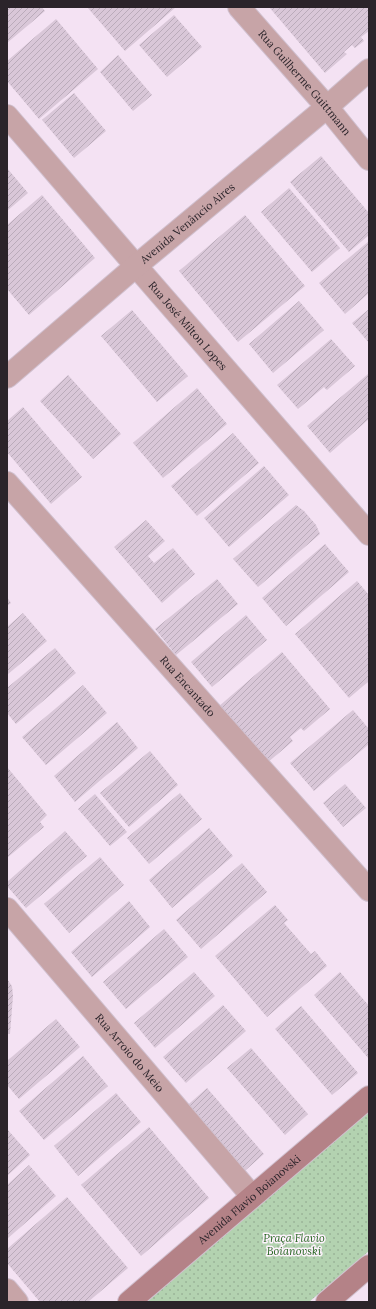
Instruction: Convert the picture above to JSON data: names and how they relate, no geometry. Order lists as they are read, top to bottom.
{
  "streets": {
    "main road": ["Avenida Flavio Boianovski"],
    "street": [
      "Rua Guilherme Guittmann",
      "Avenida Venâncio Aires",
      "Rua José Milton Lopes",
      "Rua Encantado",
      "Rua Arroio do Meio"
    ]
  },
  "crossings": [
    ["Rua Guilherme Guittmann", "Avenida Venâncio Aires"],
    ["Avenida Venâncio Aires", "Rua José Milton Lopes"],
    ["Rua Arroio do Meio", "Avenida Flavio Boianovski"]
  ],
  "parks": ["Praça Flavio Boianovski"]
}
